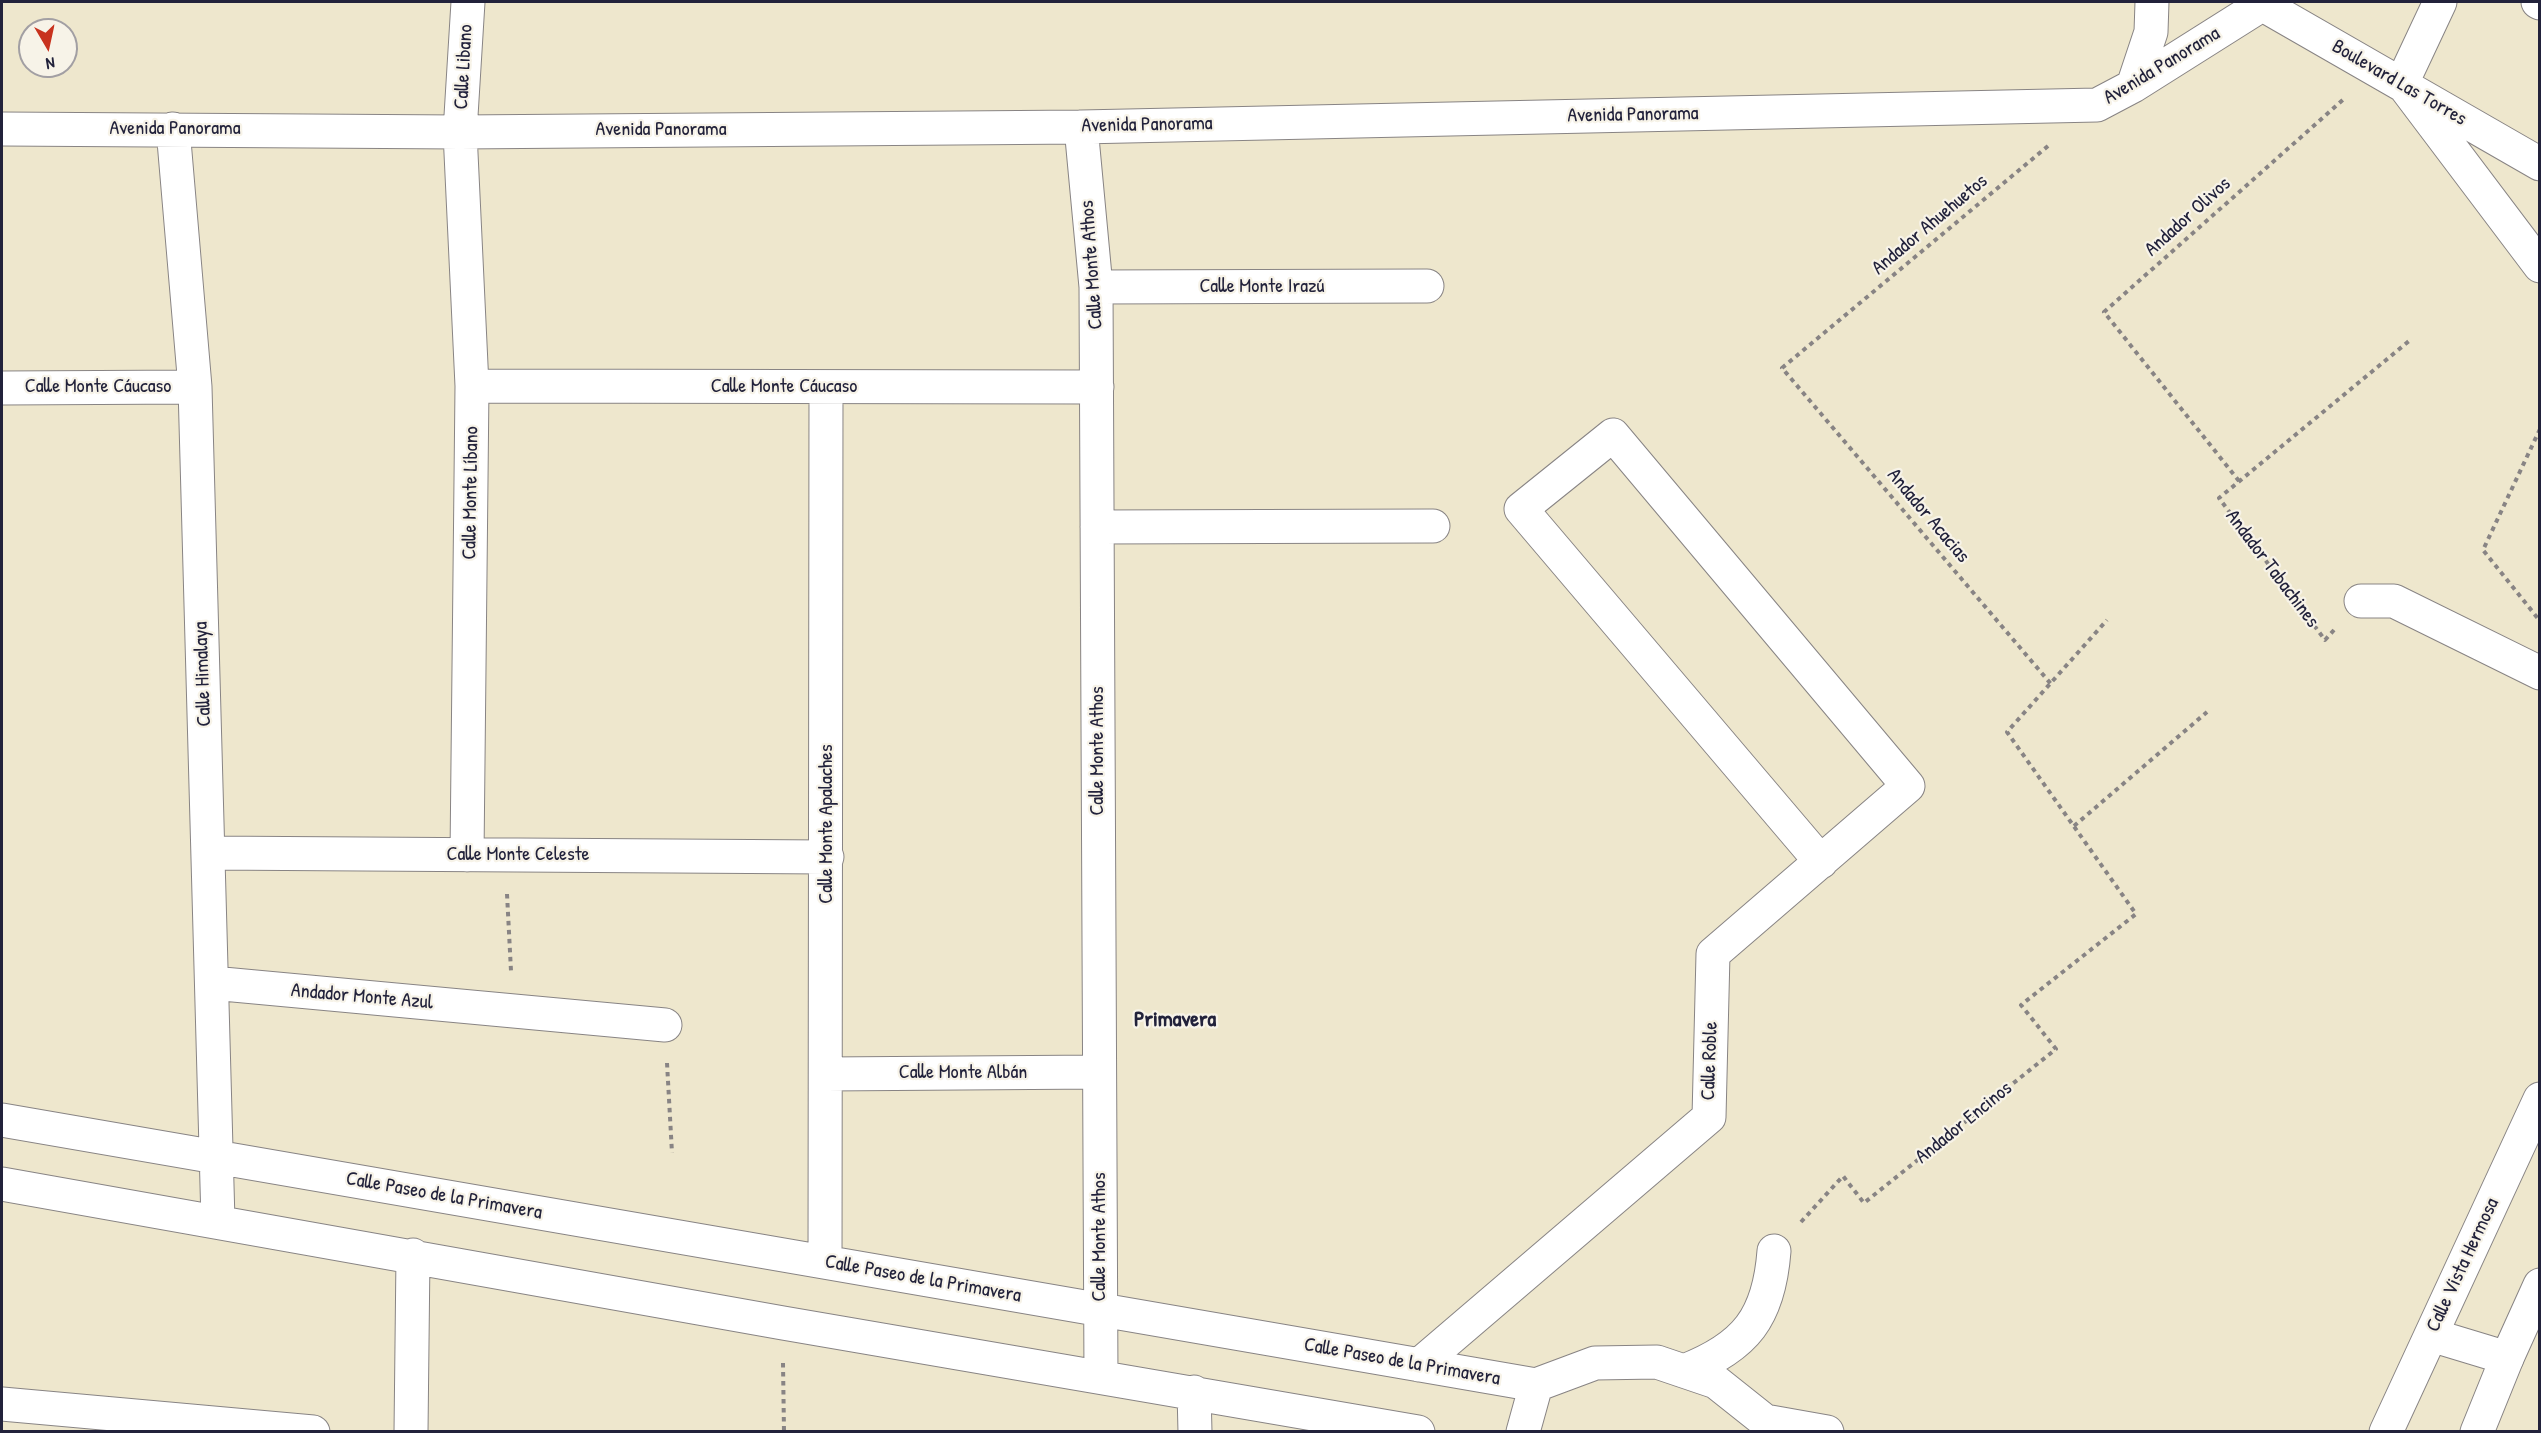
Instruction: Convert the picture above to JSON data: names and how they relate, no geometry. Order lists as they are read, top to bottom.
{
  "streets": {
    "main road": [
      "Avenida Panorama",
      "Calle Libano",
      "Boulevard Las Torres",
      "Calle Monte Athos",
      "Calle Monte Irazú",
      "Calle Monte Cáucaso",
      "Calle Monte Líbano",
      "Calle Himalaya",
      "Calle Monte Apalaches",
      "Calle Monte Celeste",
      "Andador Monte Azul",
      "Calle Roble",
      "Calle Monte Albán",
      "Calle Paseo de la Primavera",
      "Calle Vista Hermosa"
    ],
    "path": [
      "Andador Olivos",
      "Andador Ahuehuetos",
      "Andador Acacias",
      "Andador Tabachines",
      "Andador Encinos"
    ]
  },
  "crossings": [
    ["Avenida Panorama", "Calle Libano"],
    ["Avenida Panorama", "Boulevard Las Torres"],
    ["Avenida Panorama", "Andador Ahuehuetos"],
    ["Avenida Panorama", "Calle Monte Athos"],
    ["Avenida Panorama", "Calle Monte Líbano"],
    ["Avenida Panorama", "Calle Himalaya"],
    ["Calle Libano", "Calle Monte Líbano"],
    ["Boulevard Las Torres", "Andador Olivos"],
    ["Andador Olivos", "Andador Tabachines"],
    ["Andador Ahuehuetos", "Andador Acacias"],
    ["Calle Monte Athos", "Calle Monte Irazú"],
    ["Calle Monte Athos", "Calle Monte Cáucaso"],
    ["Calle Monte Athos", "Calle Monte Albán"],
    ["Calle Monte Athos", "Calle Paseo de la Primavera"],
    ["Calle Monte Cáucaso", "Calle Monte Líbano"],
    ["Calle Monte Cáucaso", "Calle Himalaya"],
    ["Calle Monte Cáucaso", "Calle Monte Apalaches"],
    ["Calle Monte Líbano", "Calle Monte Celeste"],
    ["Andador Acacias", "Andador Encinos"],
    ["Calle Himalaya", "Calle Monte Celeste"],
    ["Calle Himalaya", "Andador Monte Azul"],
    ["Calle Himalaya", "Calle Paseo de la Primavera"],
    ["Calle Monte Apalaches", "Calle Monte Celeste"],
    ["Calle Monte Apalaches", "Calle Monte Albán"],
    ["Calle Monte Apalaches", "Calle Paseo de la Primavera"],
    ["Calle Roble", "Calle Paseo de la Primavera"]
  ],
  "districts": ["Primavera"],
  "north": "bottom"
}
